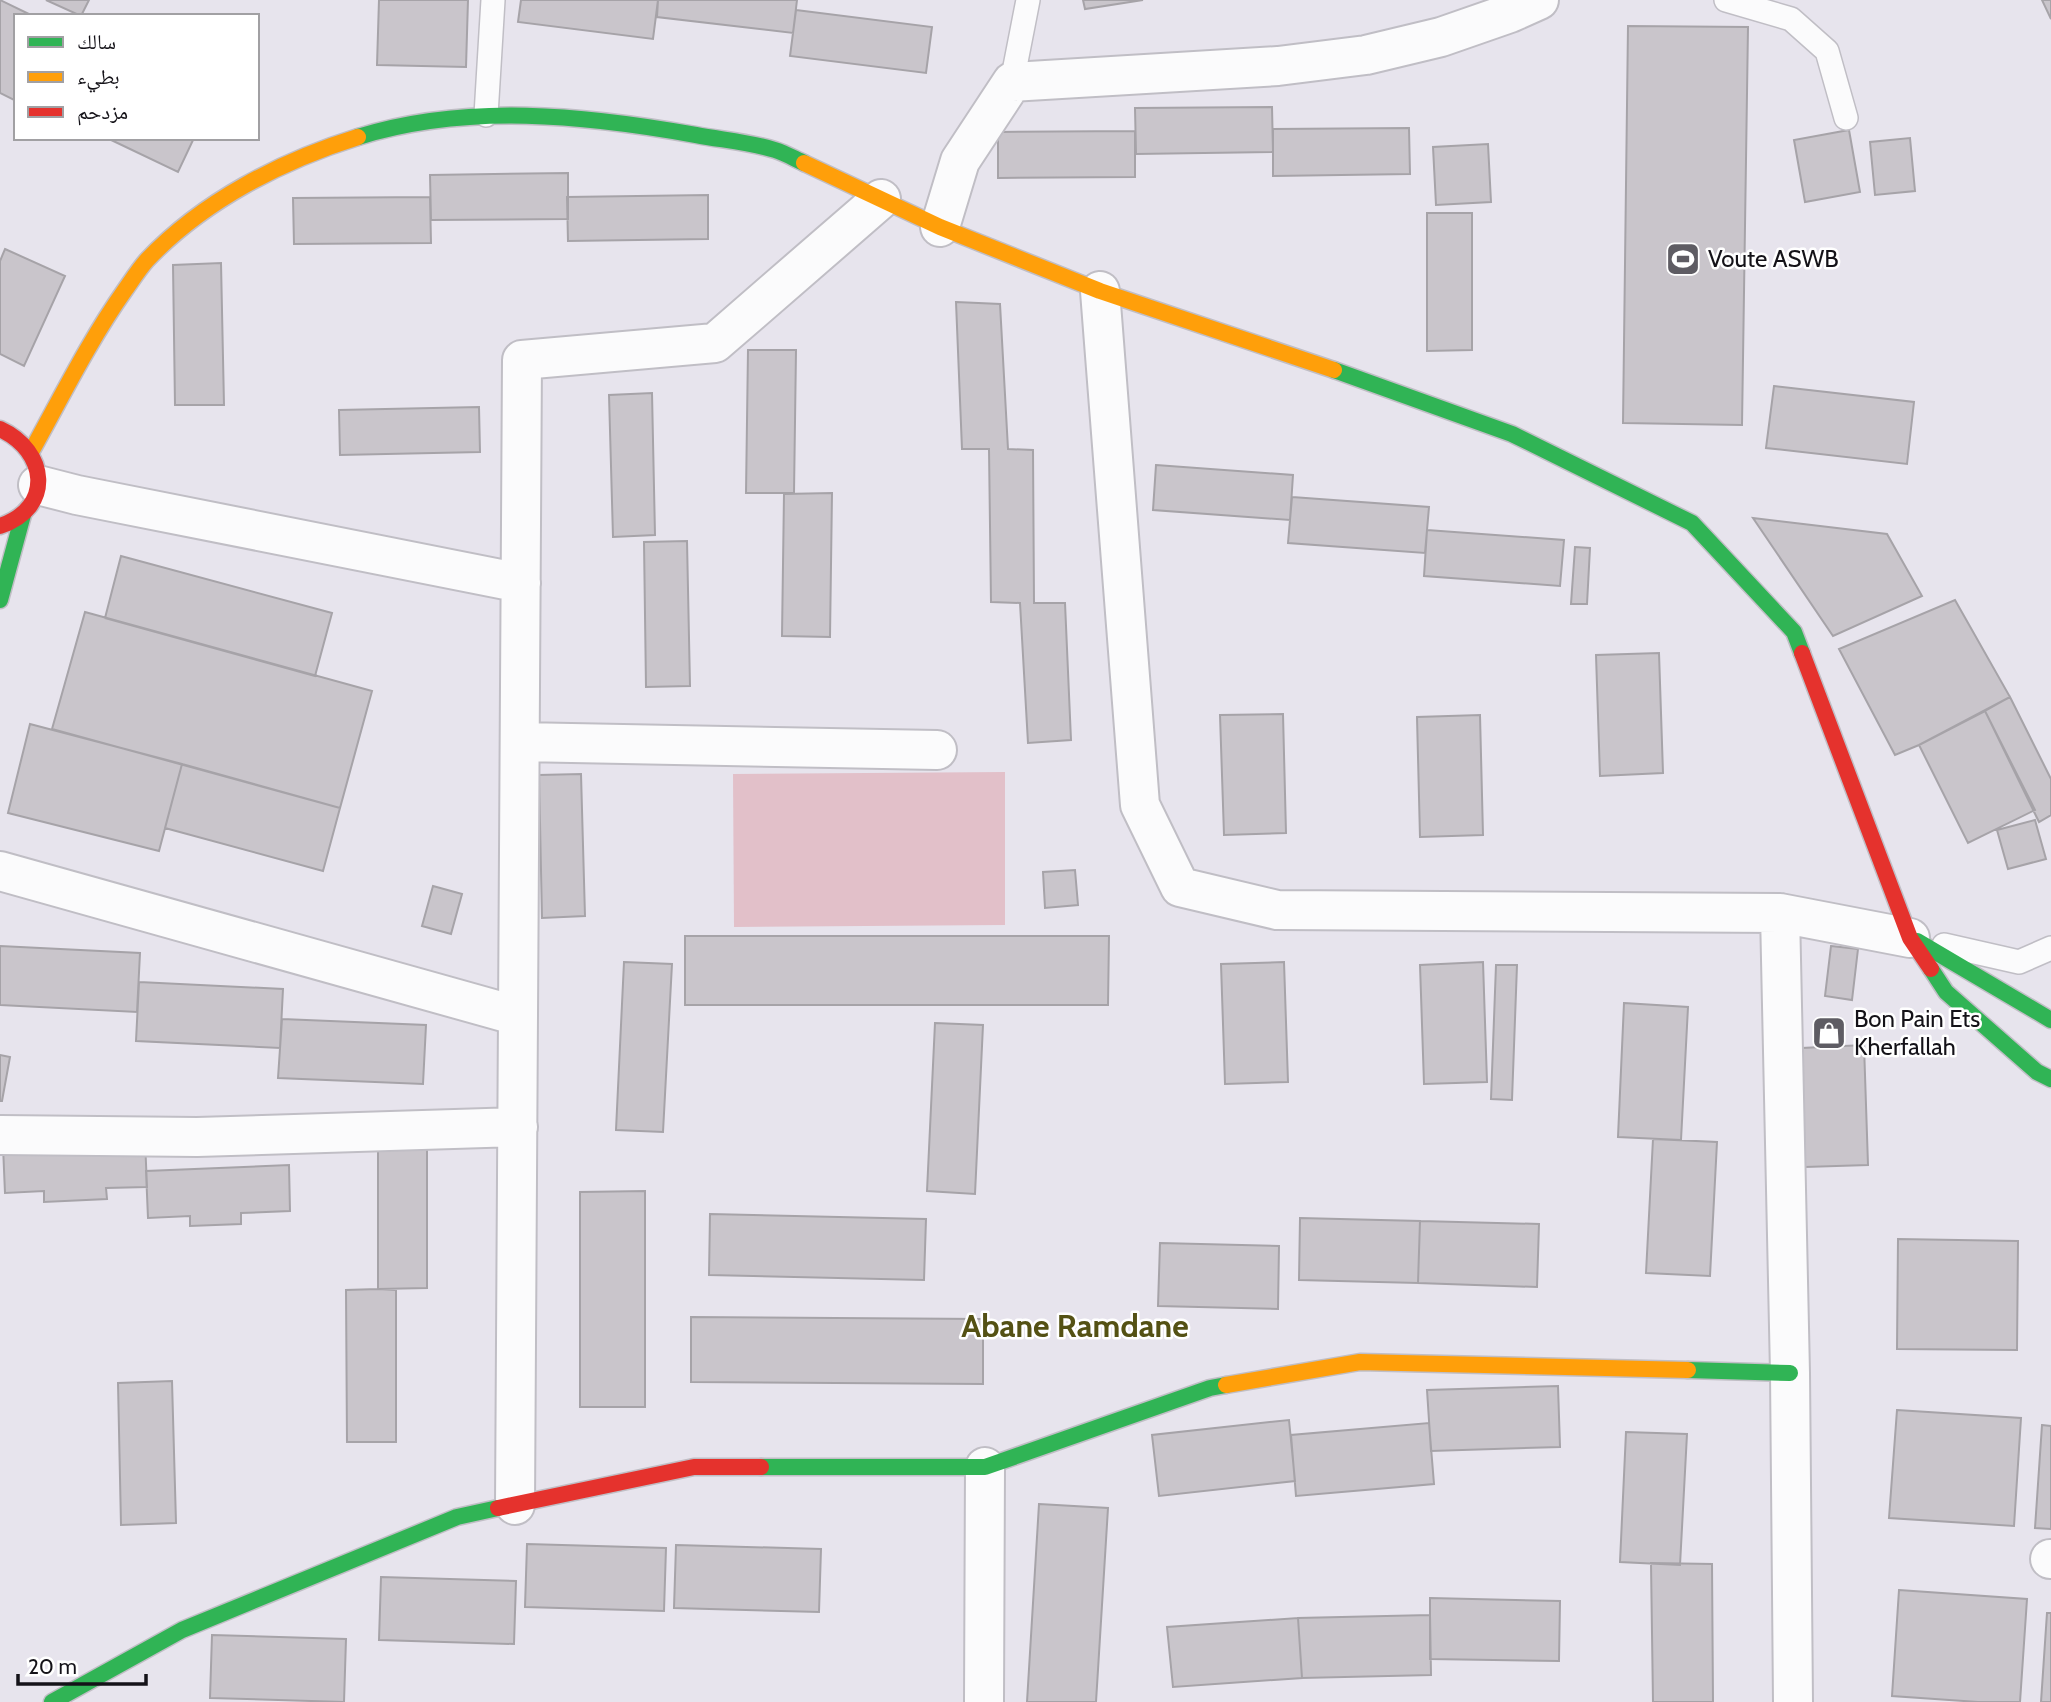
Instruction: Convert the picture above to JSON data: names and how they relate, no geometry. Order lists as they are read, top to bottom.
{
  "districts": ["Abane Ramdane"],
  "places": {
    "sports": ["Voute ASWB"],
    "shop": ["Bon Pain Ets Kherfallah"]
  },
  "legend": ["سالك", "بطيء", "مزدحم"],
  "scale_bar": "20 m"
}
